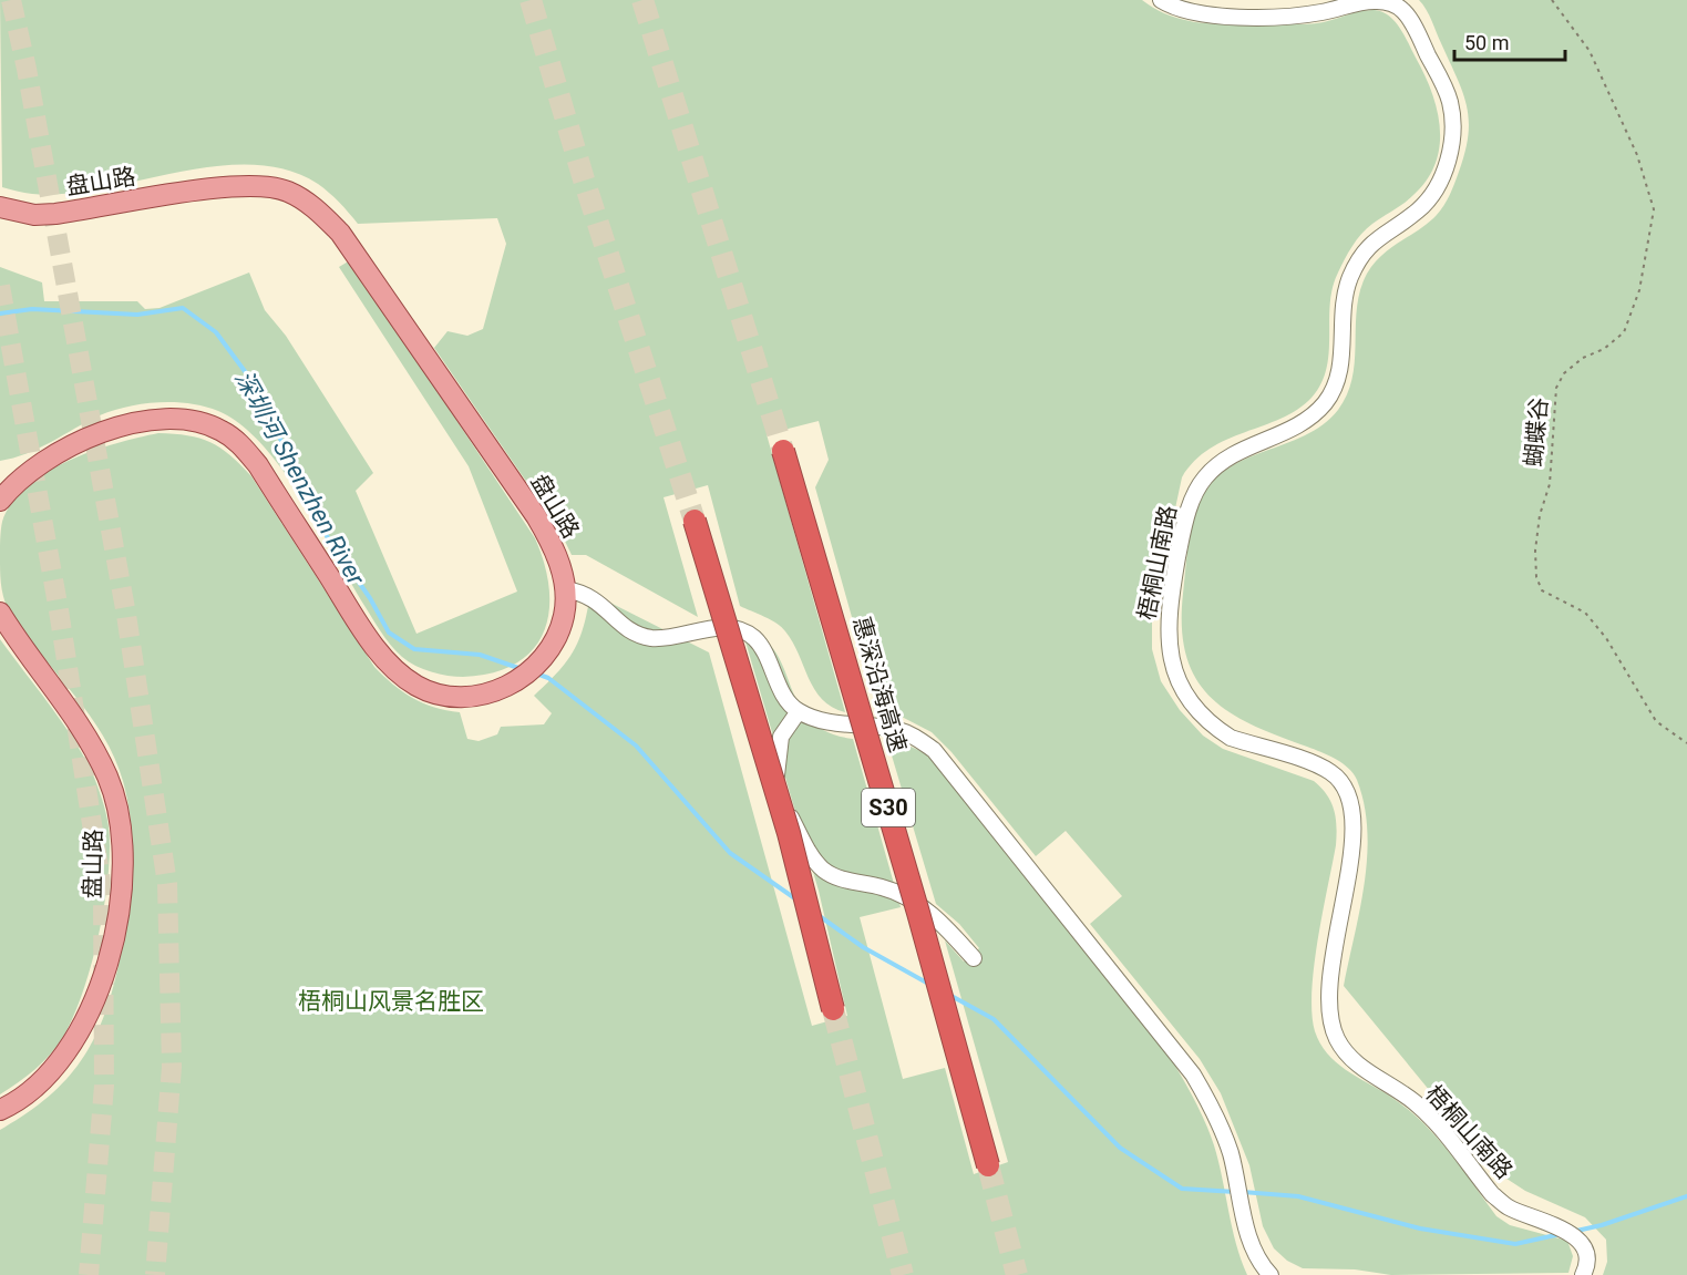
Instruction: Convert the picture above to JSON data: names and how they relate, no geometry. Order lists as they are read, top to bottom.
{
  "streets": {
    "highway": ["惠深沿海高速", "S30"],
    "main road": ["盘山路"],
    "street": ["梧桐山南路"],
    "path": ["蝴蝶谷"]
  },
  "water": ["深圳河 Shenzhen River"],
  "parks": ["梧桐山风景名胜区"],
  "scale_bar": "50 m"
}
